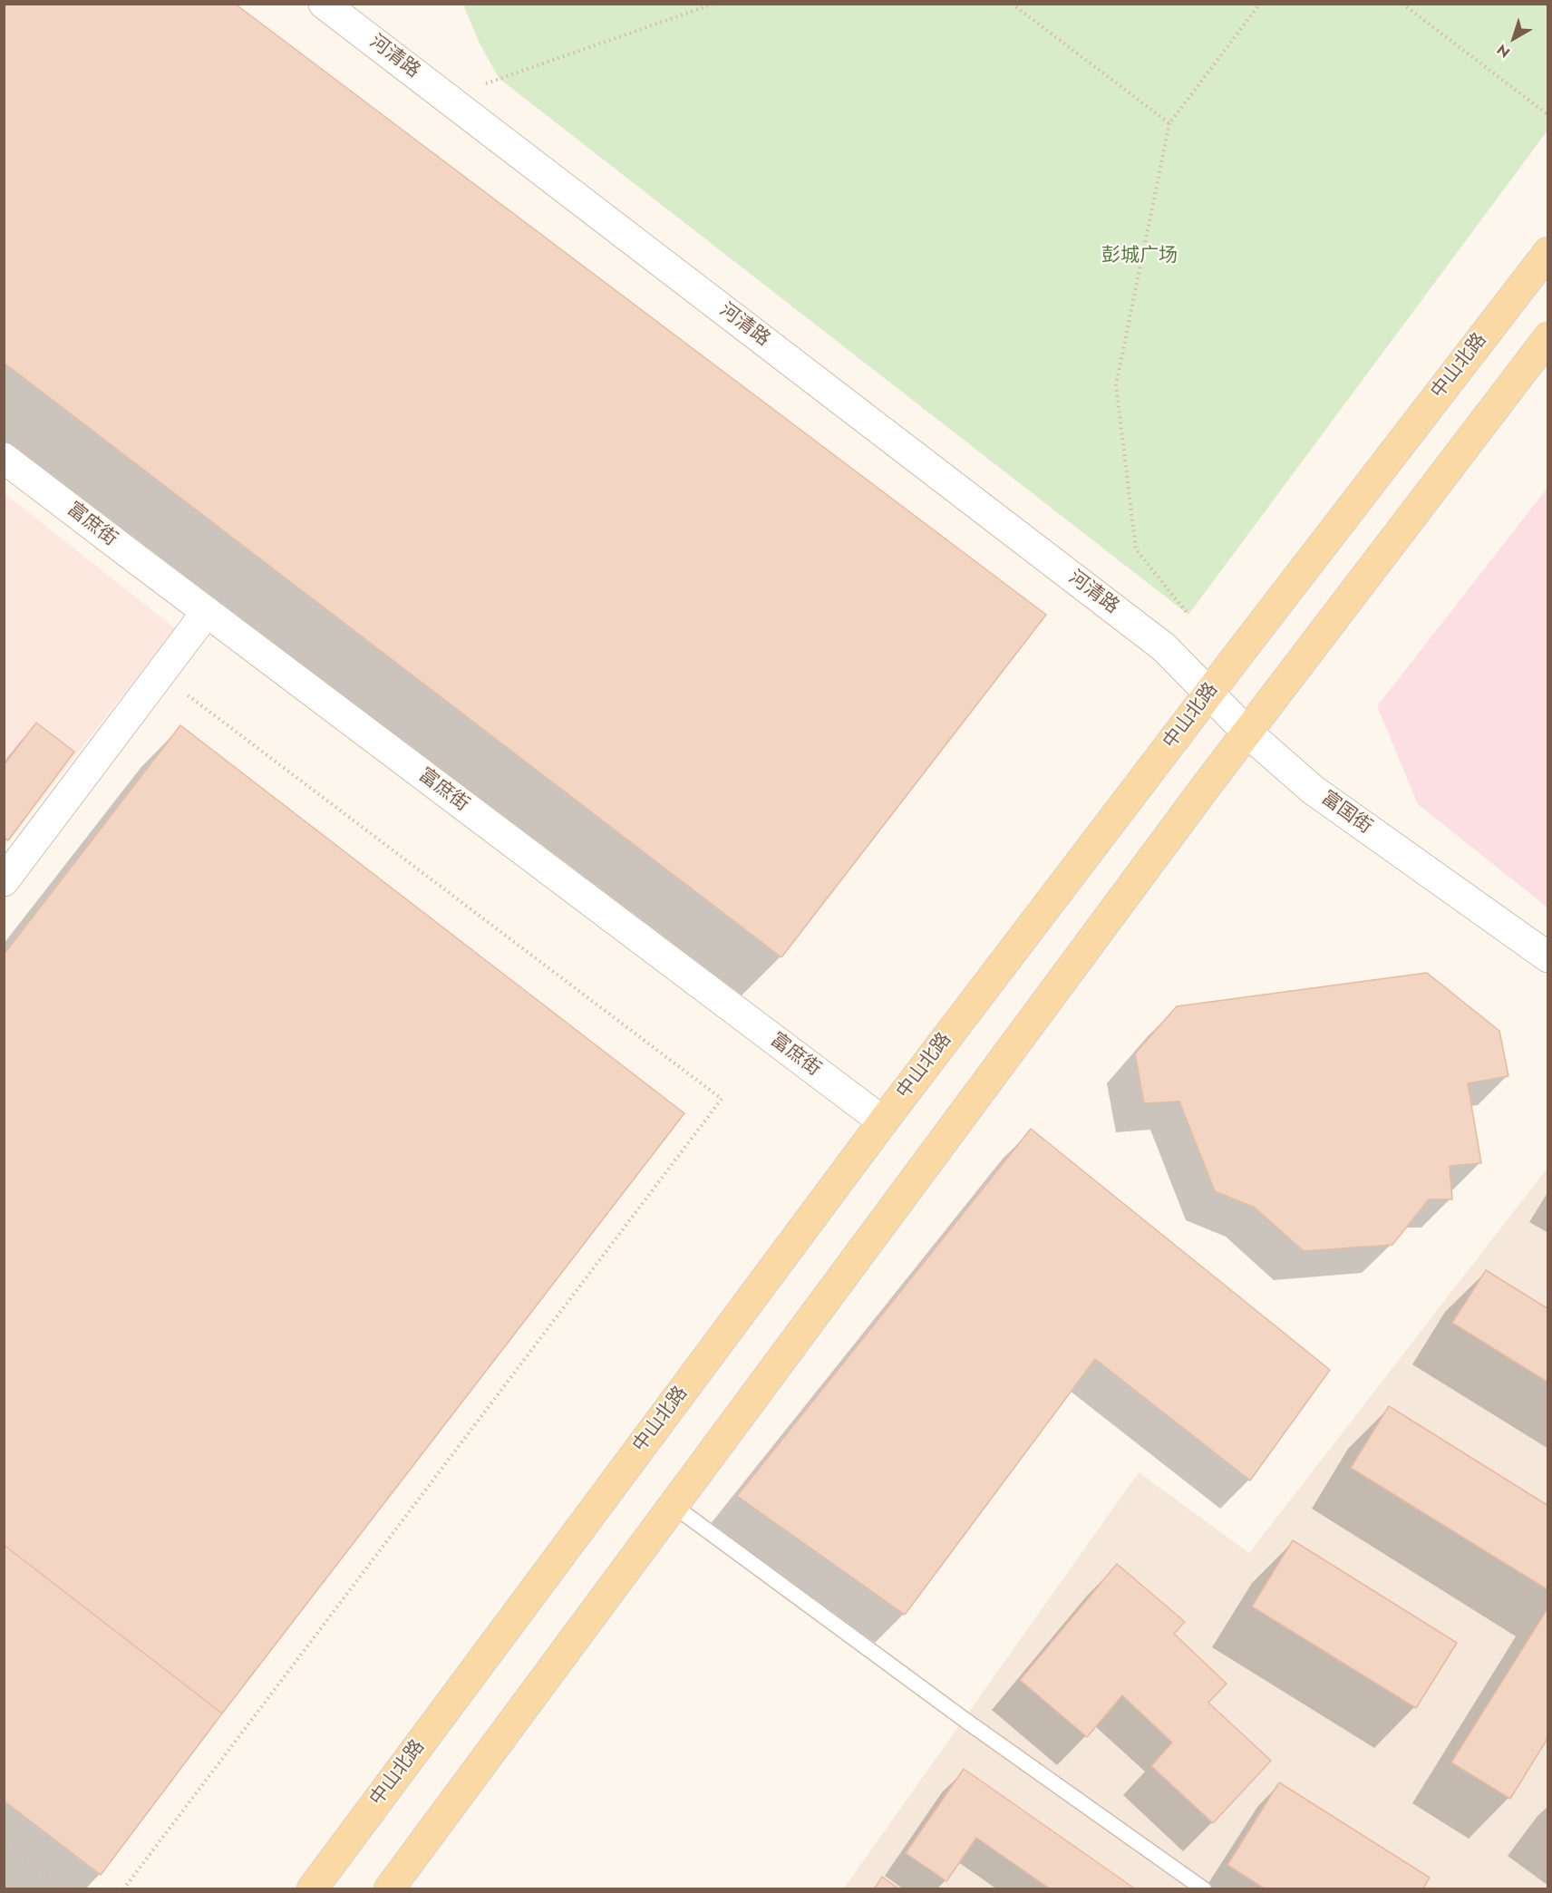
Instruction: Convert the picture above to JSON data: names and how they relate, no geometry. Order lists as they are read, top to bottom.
{
  "streets": {
    "main road": ["中山北路"],
    "street": ["河清路", "富庶街", "富国街"]
  },
  "crossings": [
    ["河清路", "富国街"],
    ["中山北路", "富庶街"],
    ["中山北路", "富国街"]
  ],
  "parks": ["彭城广场"],
  "north": "bottom left"
}
